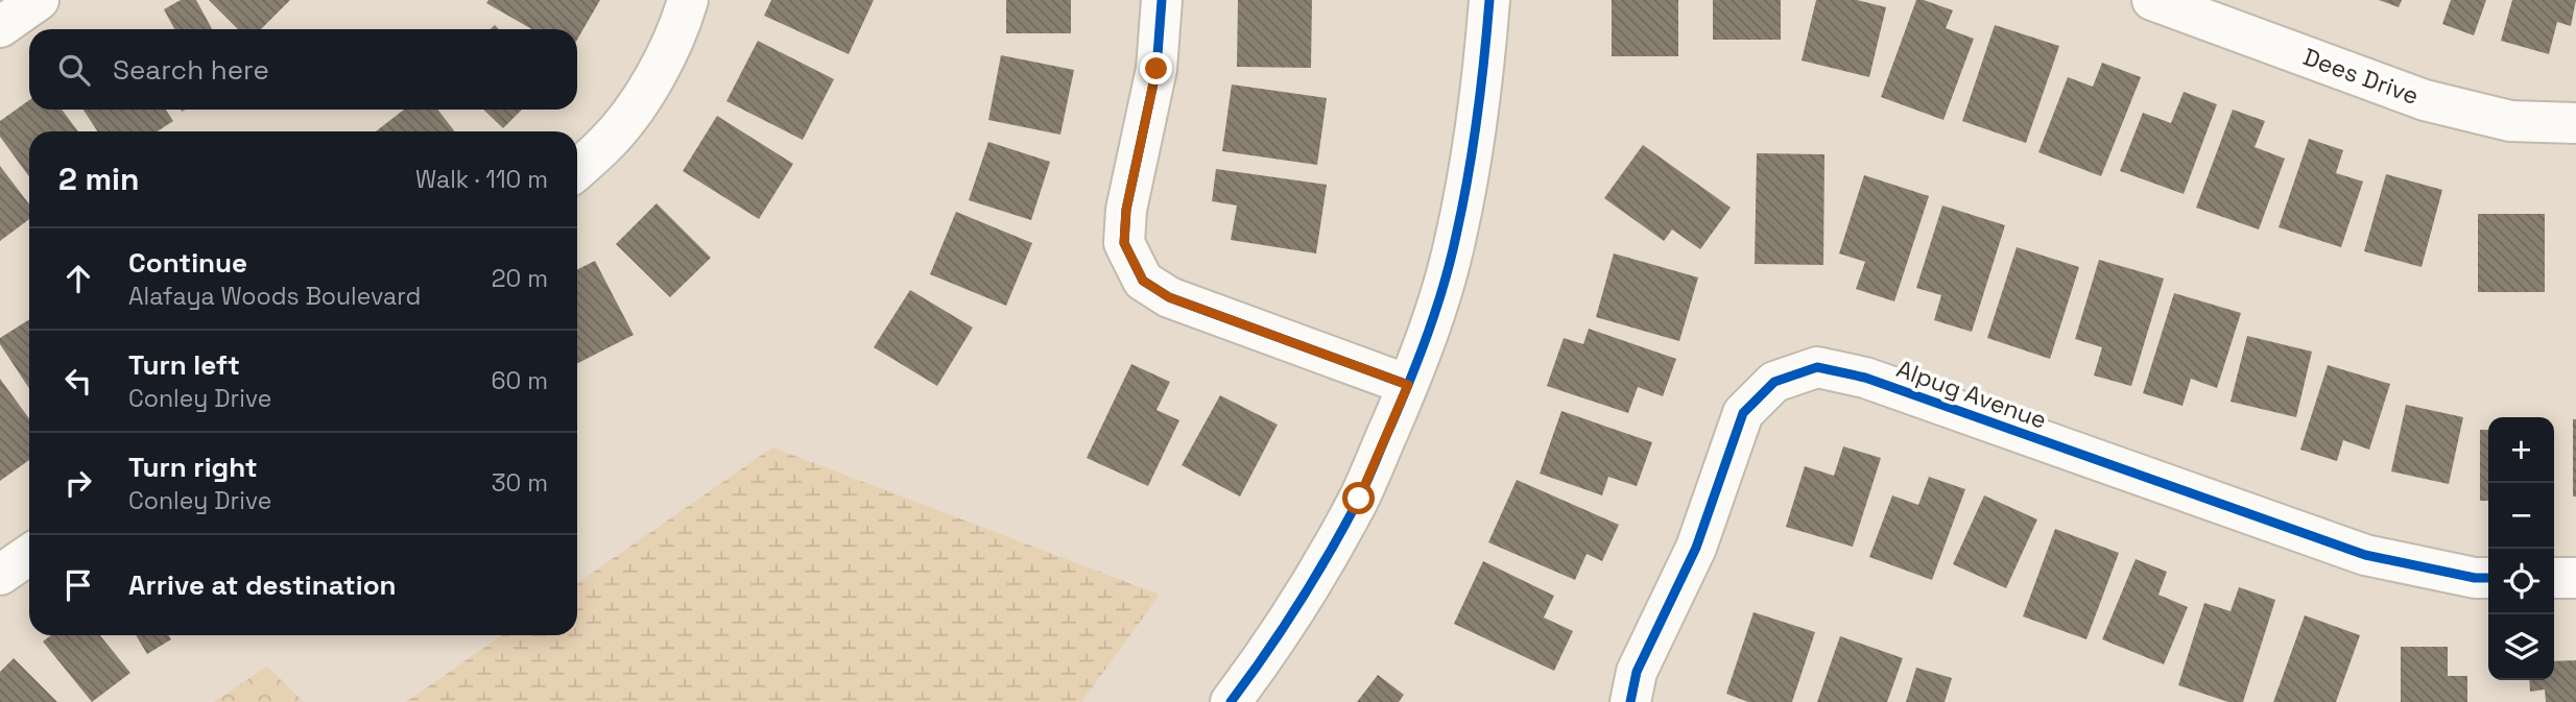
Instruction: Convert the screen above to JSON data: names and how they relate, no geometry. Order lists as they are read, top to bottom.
{
  "streets": {
    "street": ["Dees Drive", "Alpug Avenue"]
  },
  "page": {
    "search": "Search here",
    "heading": ["2 min", "Walk · 110 m"],
    "list": [
      ["Continue", "Alafaya Woods Boulevard", "20 m"],
      ["Turn left", "Conley Drive", "60 m"],
      ["Turn right", "Conley Drive", "30 m"],
      "Arrive at destination"
    ],
    "map_buttons": ["+", "−"]
  }
}
